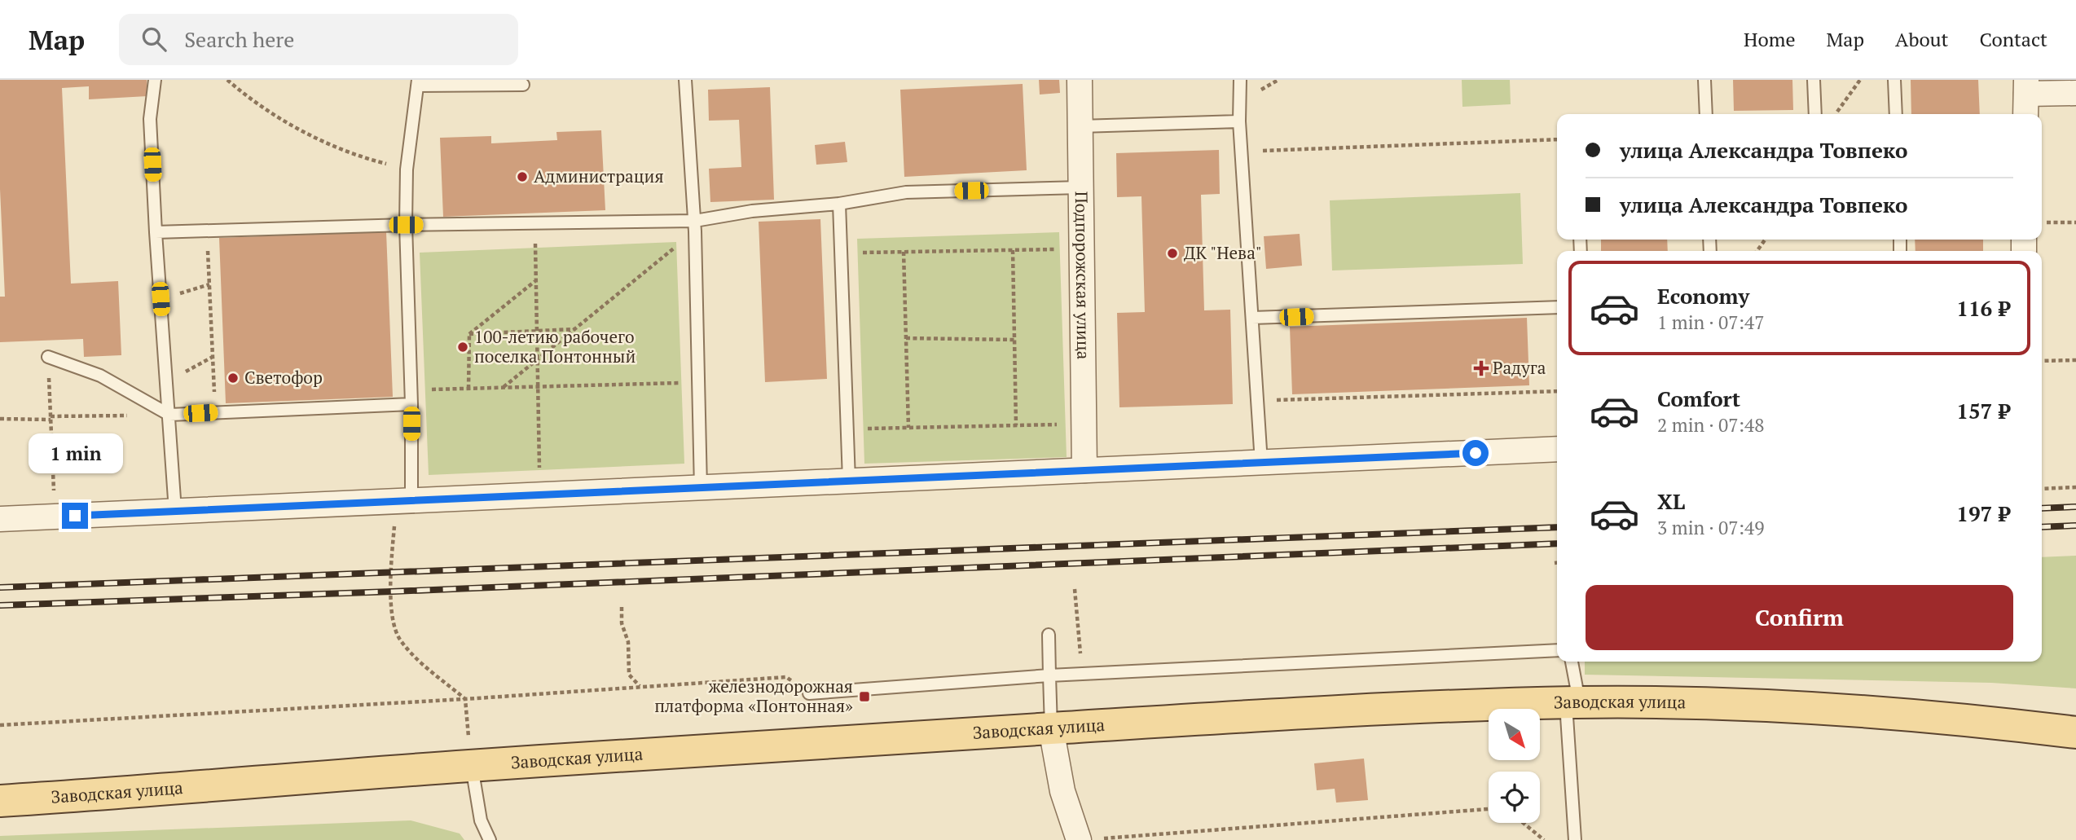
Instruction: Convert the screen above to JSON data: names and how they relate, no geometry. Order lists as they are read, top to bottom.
{
  "streets": {
    "main road": ["Заводская улица"],
    "street": ["Подпорожская улица"]
  },
  "places": {
    "other": [
      "Администрация",
      "ДК \"Нева\"",
      "100-летию рабочего поселка Понтонный",
      "Светофор"
    ],
    "health": ["Радуга"],
    "transit": ["железнодорожная платформа «Понтонная»"]
  },
  "north": "bottom right",
  "page": {
    "header": "Map",
    "search": "Search here",
    "nav": [
      "Home",
      "Map",
      "About",
      "Contact"
    ],
    "banner": ["улица Александра Товпеко", "улица Александра Товпеко"],
    "list": [
      {
        "name": "Economy",
        "note": "1 min · 07:47",
        "value": "116 ₽"
      },
      {
        "name": "Comfort",
        "note": "2 min · 07:48",
        "value": "157 ₽"
      },
      {
        "name": "XL",
        "note": "3 min · 07:49",
        "value": "197 ₽"
      }
    ],
    "bubble": "1 min",
    "buttons": "Confirm"
  }
}
